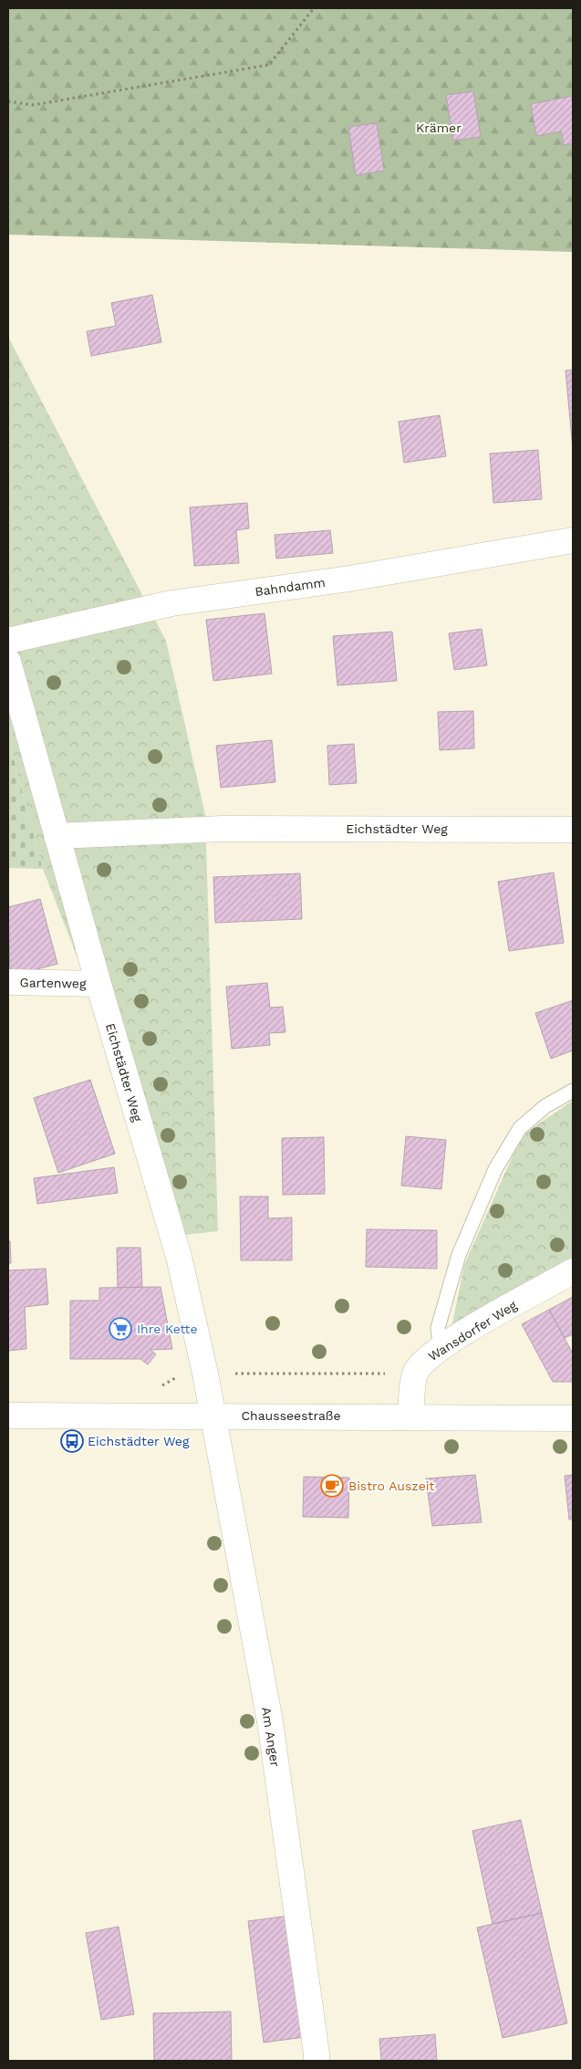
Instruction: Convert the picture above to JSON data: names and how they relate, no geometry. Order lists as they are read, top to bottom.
{
  "streets": {
    "street": [
      "Bahndamm",
      "Eichstädter Weg",
      "Gartenweg",
      "Wansdorfer Weg",
      "Chausseestraße",
      "Am Anger"
    ]
  },
  "crossings": [
    ["Eichstädter Weg", "Gartenweg"],
    ["Eichstädter Weg", "Chausseestraße"],
    ["Eichstädter Weg", "Am Anger"],
    ["Chausseestraße", "Am Anger"]
  ],
  "parks": ["Krämer"],
  "places": {
    "supermarket": ["Ihre Kette"],
    "bus stop": ["Eichstädter Weg"],
    "cafe": ["Bistro Auszeit"]
  }
}
